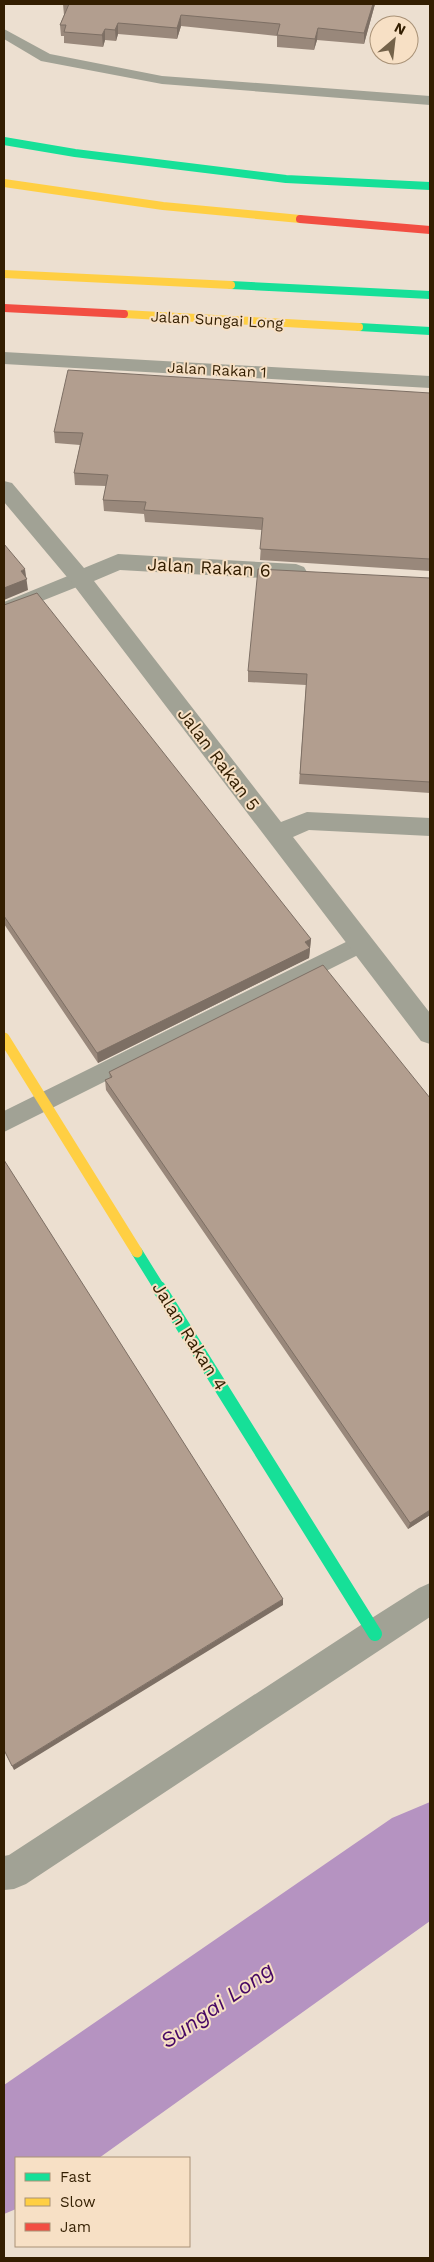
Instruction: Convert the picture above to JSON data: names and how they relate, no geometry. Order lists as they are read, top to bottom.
{
  "streets": {
    "main road": ["Jalan Sungai Long", "Jalan Rakan 4"],
    "street": ["Jalan Rakan 1", "Jalan Rakan 6", "Jalan Rakan 5"]
  },
  "crossings": [
    ["Jalan Rakan 6", "Jalan Rakan 5"]
  ],
  "water": ["Sungai Long"],
  "legend": ["Fast", "Slow", "Jam"],
  "north": "top right"
}
